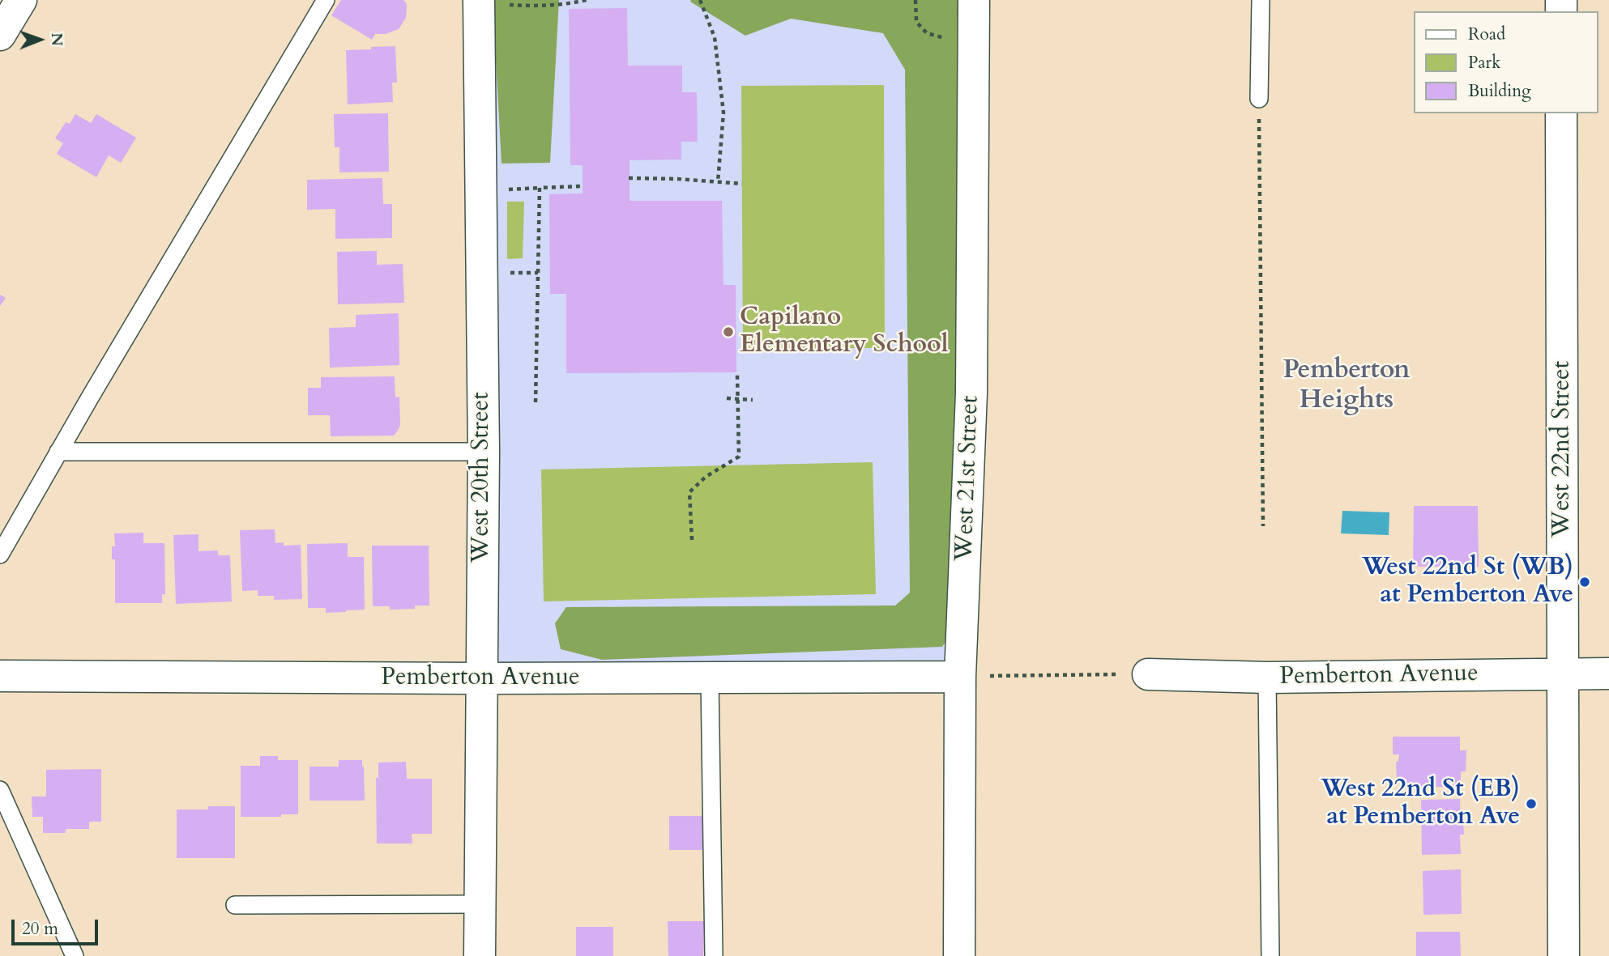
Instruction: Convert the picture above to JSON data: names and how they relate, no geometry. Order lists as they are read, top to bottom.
{
  "streets": {
    "street": [
      "West 22nd Street",
      "West 20th Street",
      "West 21st Street",
      "Pemberton Avenue"
    ]
  },
  "crossings": [
    ["West 22nd Street", "Pemberton Avenue"],
    ["West 20th Street", "Pemberton Avenue"],
    ["West 21st Street", "Pemberton Avenue"]
  ],
  "districts": ["Pemberton Heights"],
  "places": ["Capilano Elementary School", "West 22nd St (WB) at Pemberton Ave", "West 22nd St (EB) at Pemberton Ave"],
  "legend": ["Road", "Park", "Building"],
  "scale_bar": "20 m",
  "north": "right"
}
